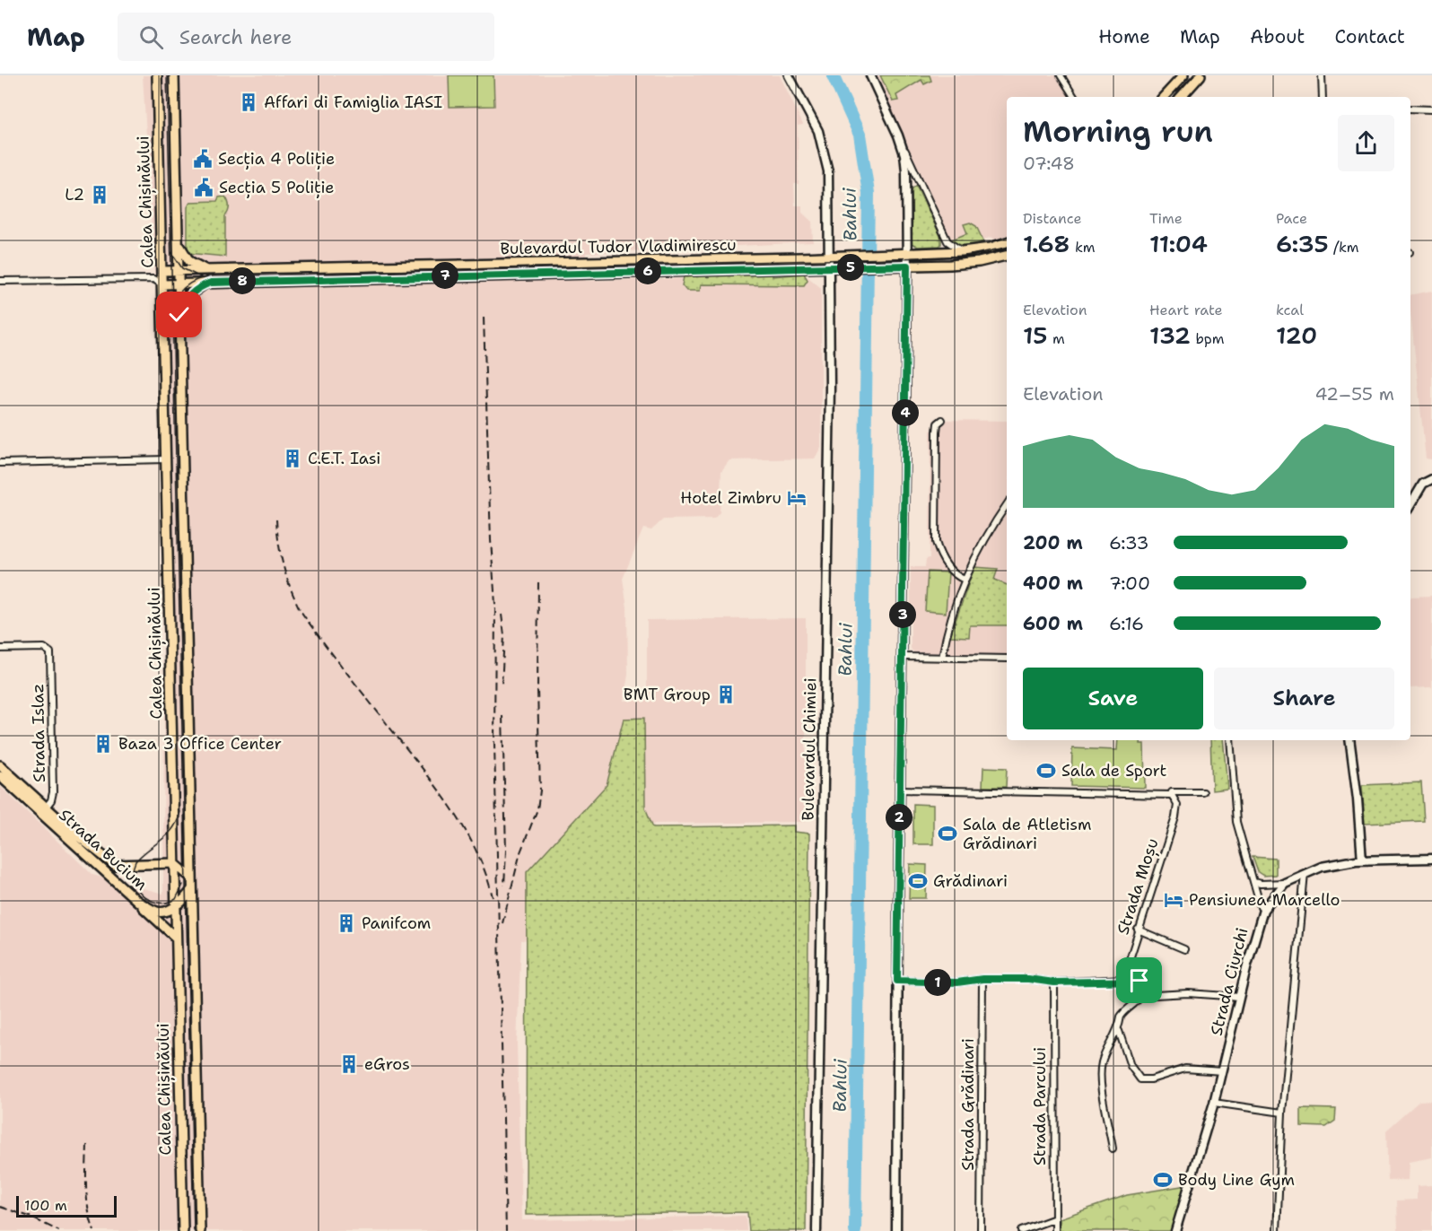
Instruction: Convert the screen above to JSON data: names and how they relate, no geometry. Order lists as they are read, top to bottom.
{
  "streets": {
    "main road": [
      "Calea Chișinăului",
      "Bulevardul Tudor Vladimirescu",
      "Bulevardul Chimiei",
      "Strada Bucium",
      "Strada Ciurchi"
    ],
    "street": [
      "Strada Islaz",
      "Strada Moșu",
      "Strada Grădinari",
      "Strada Parcului"
    ]
  },
  "crossings": [
    ["Calea Chișinăului", "Bulevardul Tudor Vladimirescu"],
    ["Calea Chișinăului", "Strada Bucium"],
    ["Bulevardul Tudor Vladimirescu", "Bulevardul Chimiei"],
    ["Strada Islaz", "Strada Bucium"]
  ],
  "water": ["Bahlui"],
  "places": {
    "building": [
      "Affari di Famiglia IASI",
      "L2",
      "C.E.T. Iasi",
      "BMT Group",
      "Baza 3 Office Center",
      "Panifcom",
      "eGros"
    ],
    "public building": ["Secția 4 Poliție", "Secția 5 Poliție"],
    "hotel": ["Hotel Zimbru", "Pensiunea Marcello"],
    "sports": [
      "Sala de Sport",
      "Sala de Atletism Grădinari",
      "Grădinari",
      "Body Line Gym"
    ]
  },
  "scale_bar": "100 m",
  "page": {
    "header": "Map",
    "search": "Search here",
    "nav": [
      "Home",
      "Map",
      "About",
      "Contact"
    ],
    "heading": ["Morning run", "07:48"],
    "stats": [
      ["Distance", "1.68 km"],
      ["Time", "11:04"],
      ["Pace", "6:35 /km"],
      ["Elevation", "15 m"],
      ["Heart rate", "132 bpm"],
      ["kcal", "120"]
    ],
    "pins": [
      "5",
      "6",
      "7",
      "8",
      "4",
      "3",
      "2",
      "1"
    ],
    "chart": ["Elevation", "42–55 m"],
    "list": [
      {
        "name": "200 m",
        "note": "6:33"
      },
      {
        "name": "400 m",
        "note": "7:00"
      },
      {
        "name": "600 m",
        "note": "6:16"
      }
    ],
    "buttons": ["Save", "Share"],
    "scale": "100 m"
  }
}
